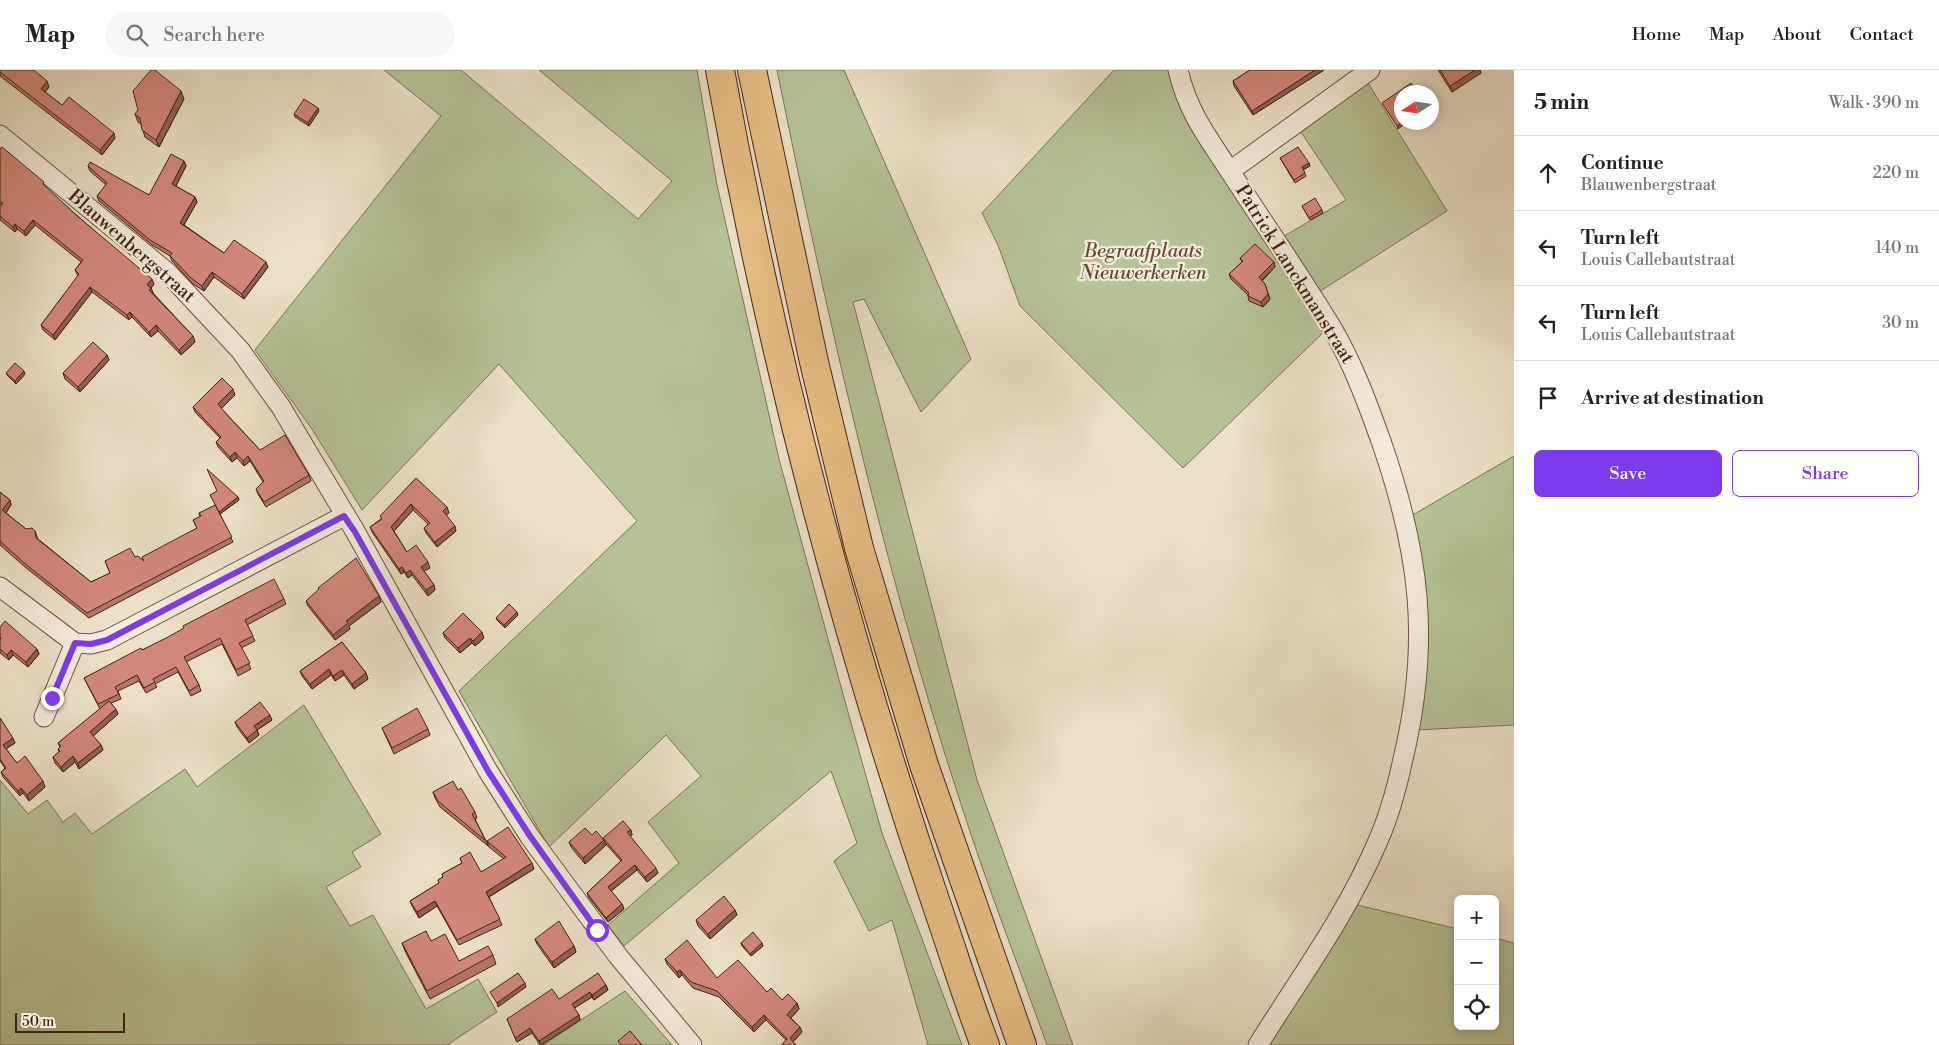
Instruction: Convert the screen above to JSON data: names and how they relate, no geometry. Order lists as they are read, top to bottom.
{
  "streets": {
    "street": ["Blauwenbergstraat", "Patrick Lanckmanstraat"]
  },
  "parks": ["Begraafplaats Nieuwerkerken"],
  "scale_bar": "50 m",
  "north": "left",
  "page": {
    "header": "Map",
    "search": "Search here",
    "nav": [
      "Home",
      "Map",
      "About",
      "Contact"
    ],
    "heading": ["5 min", "Walk · 390 m"],
    "list": [
      ["Continue", "Blauwenbergstraat", "220 m"],
      ["Turn left", "Louis Callebautstraat", "140 m"],
      ["Turn left", "Louis Callebautstraat", "30 m"],
      "Arrive at destination"
    ],
    "buttons": ["Save", "Share"],
    "map_buttons": ["+", "−"],
    "scale": "50 m"
  }
}
